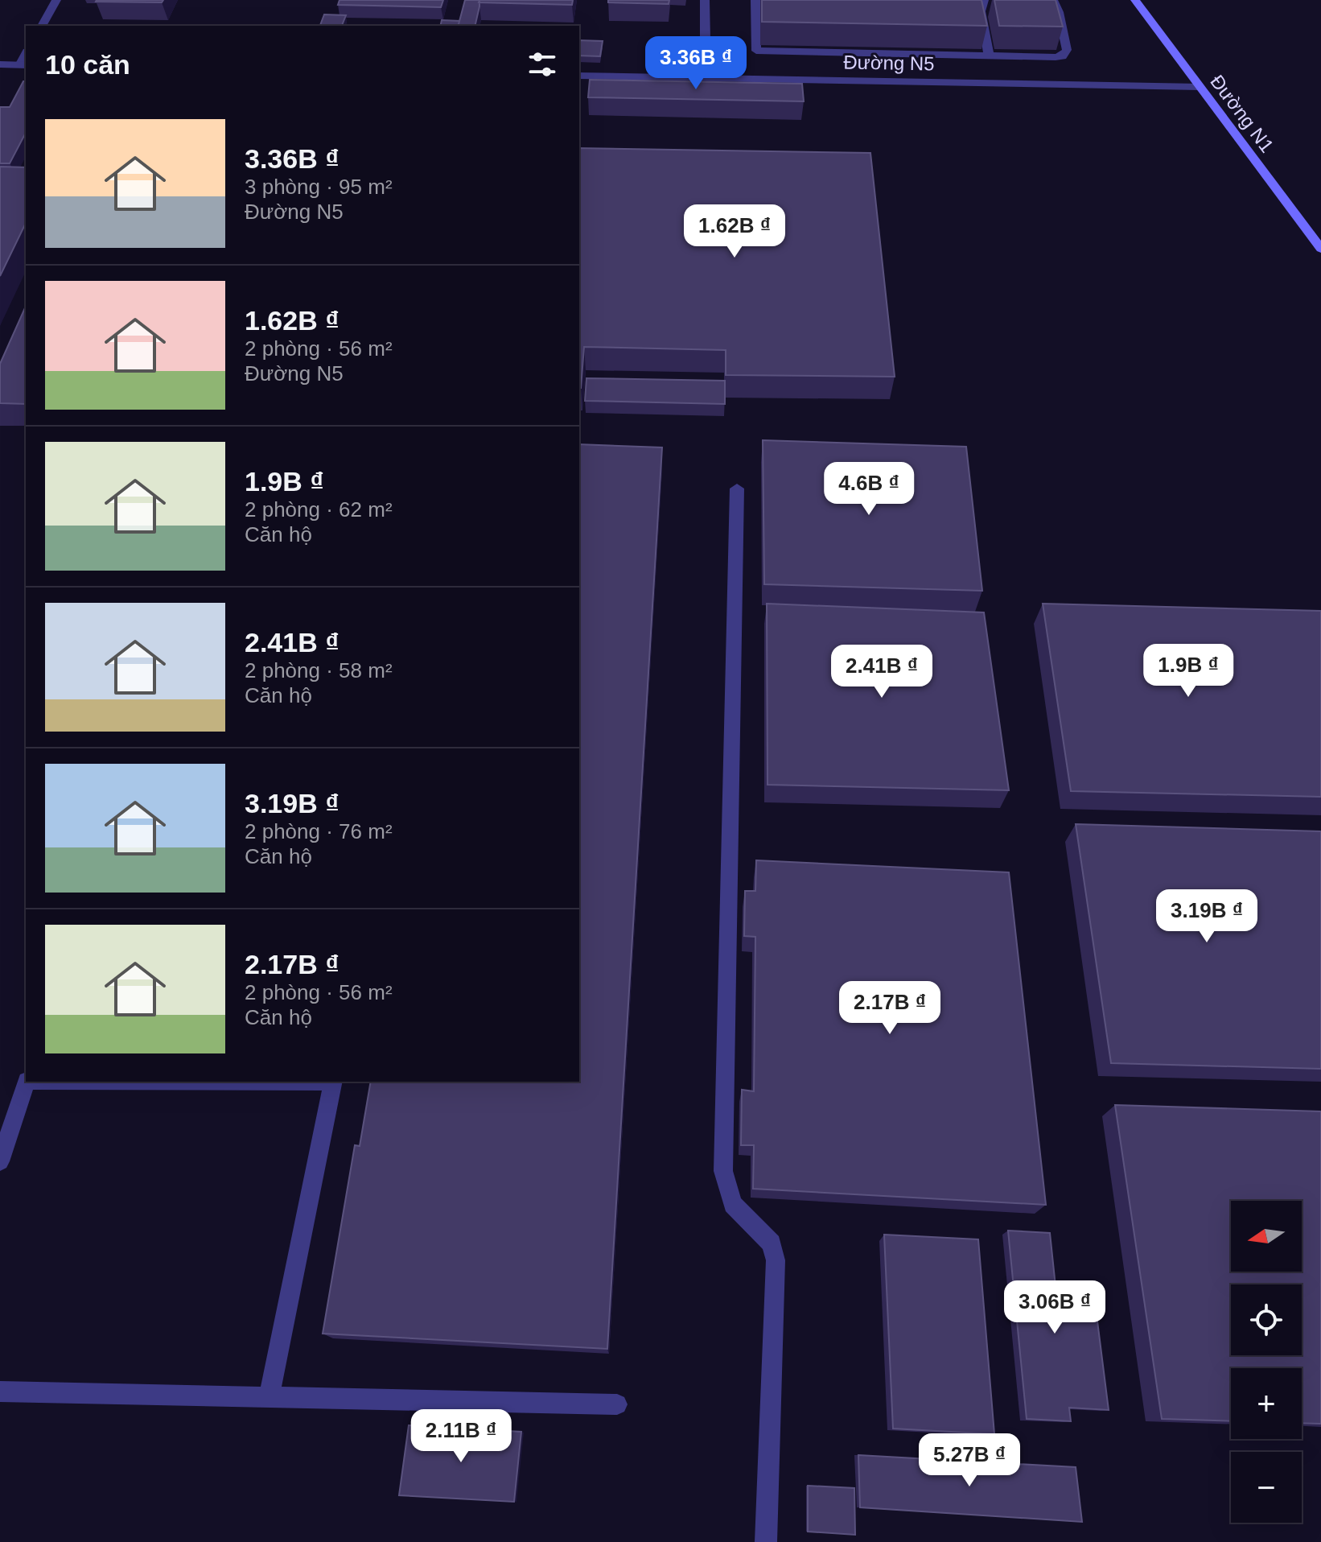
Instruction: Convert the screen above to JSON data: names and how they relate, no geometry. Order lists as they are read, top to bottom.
{
  "streets": {
    "street": ["Đường N5", "Đường N1"]
  },
  "crossings": [
    ["Đường N5", "Đường N1"]
  ],
  "north": "left",
  "page": {
    "heading": "10 căn",
    "price": [
      "3.36B ₫",
      "1.62B ₫",
      "4.6B ₫",
      "1.9B ₫",
      "2.41B ₫",
      "3.19B ₫",
      "2.17B ₫",
      "3.06B ₫",
      "2.11B ₫",
      "5.27B ₫"
    ],
    "list": [
      {
        "name": "3.36B ₫",
        "note": "3 phòng · 95 m² · Đường N5"
      },
      {
        "name": "1.62B ₫",
        "note": "2 phòng · 56 m² · Đường N5"
      },
      {
        "name": "1.9B ₫",
        "note": "2 phòng · 62 m² · Căn hộ"
      },
      {
        "name": "2.41B ₫",
        "note": "2 phòng · 58 m² · Căn hộ"
      },
      {
        "name": "3.19B ₫",
        "note": "2 phòng · 76 m² · Căn hộ"
      },
      {
        "name": "2.17B ₫",
        "note": "2 phòng · 56 m² · Căn hộ"
      }
    ],
    "map_buttons": ["+", "−"]
  }
}
